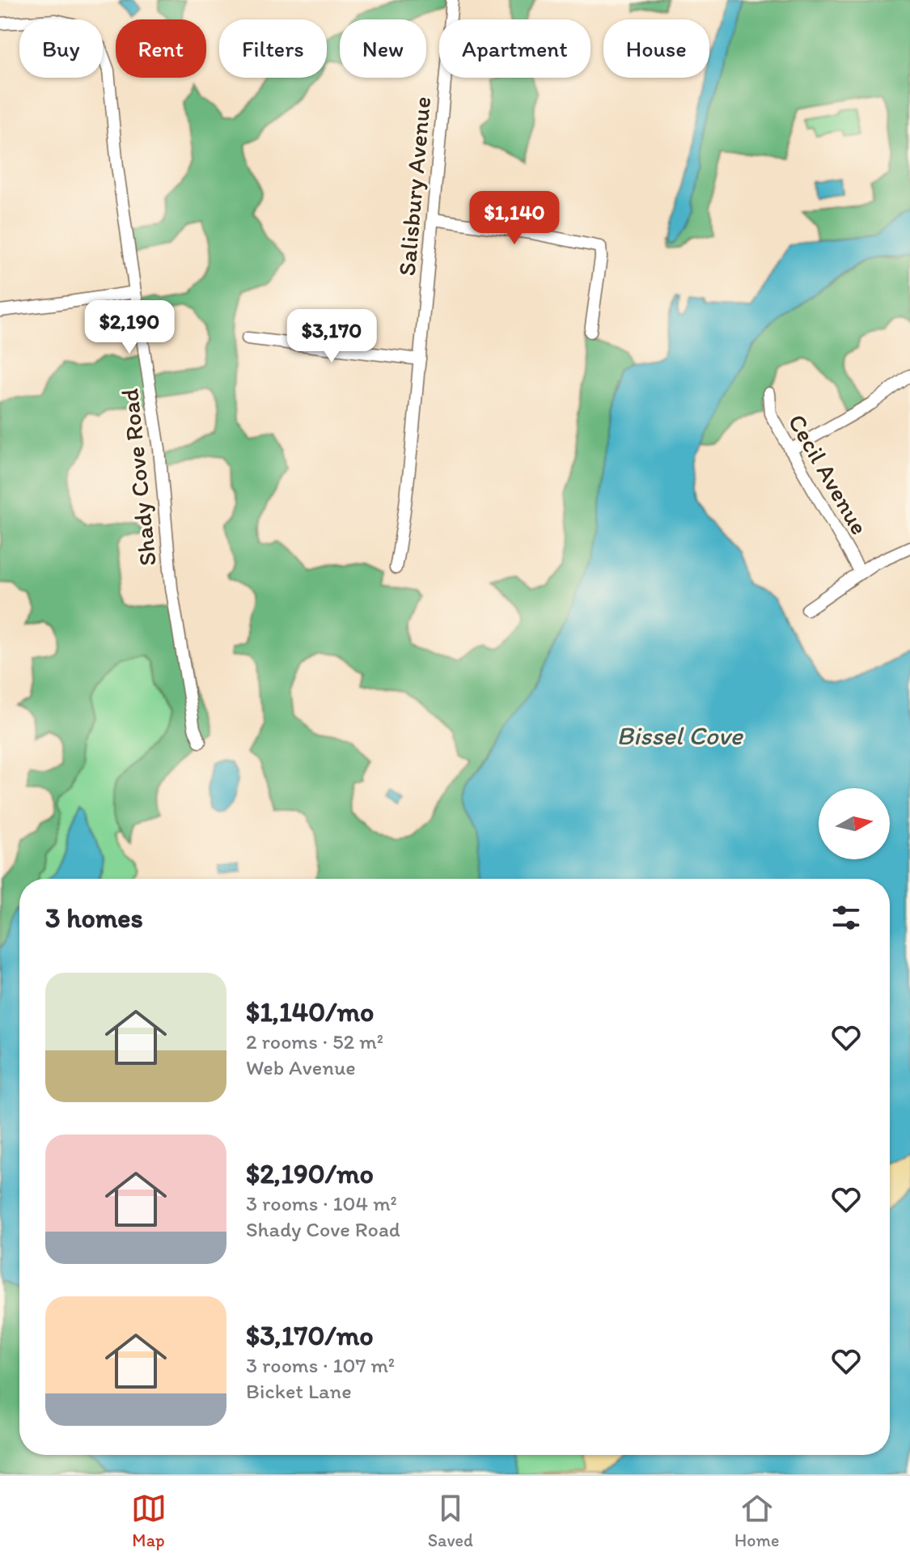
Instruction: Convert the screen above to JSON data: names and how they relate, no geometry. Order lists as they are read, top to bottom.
{
  "streets": {
    "street": ["Salisbury Avenue", "Cecil Avenue", "Shady Cove Road"]
  },
  "water": ["Bissel Cove"],
  "north": "right",
  "page": {
    "chip": [
      "Buy",
      "Rent",
      "Filters",
      "New",
      "Apartment",
      "House"
    ],
    "price": ["$1,140", "$2,190", "$3,170"],
    "heading": "3 homes",
    "list": [
      {
        "name": "$1,140/mo",
        "note": "2 rooms · 52 m² · Web Avenue"
      },
      {
        "name": "$2,190/mo",
        "note": "3 rooms · 104 m² · Shady Cove Road"
      },
      {
        "name": "$3,170/mo",
        "note": "3 rooms · 107 m² · Bicket Lane"
      }
    ],
    "tabs": ["Map", "Saved", "Home"]
  }
}
